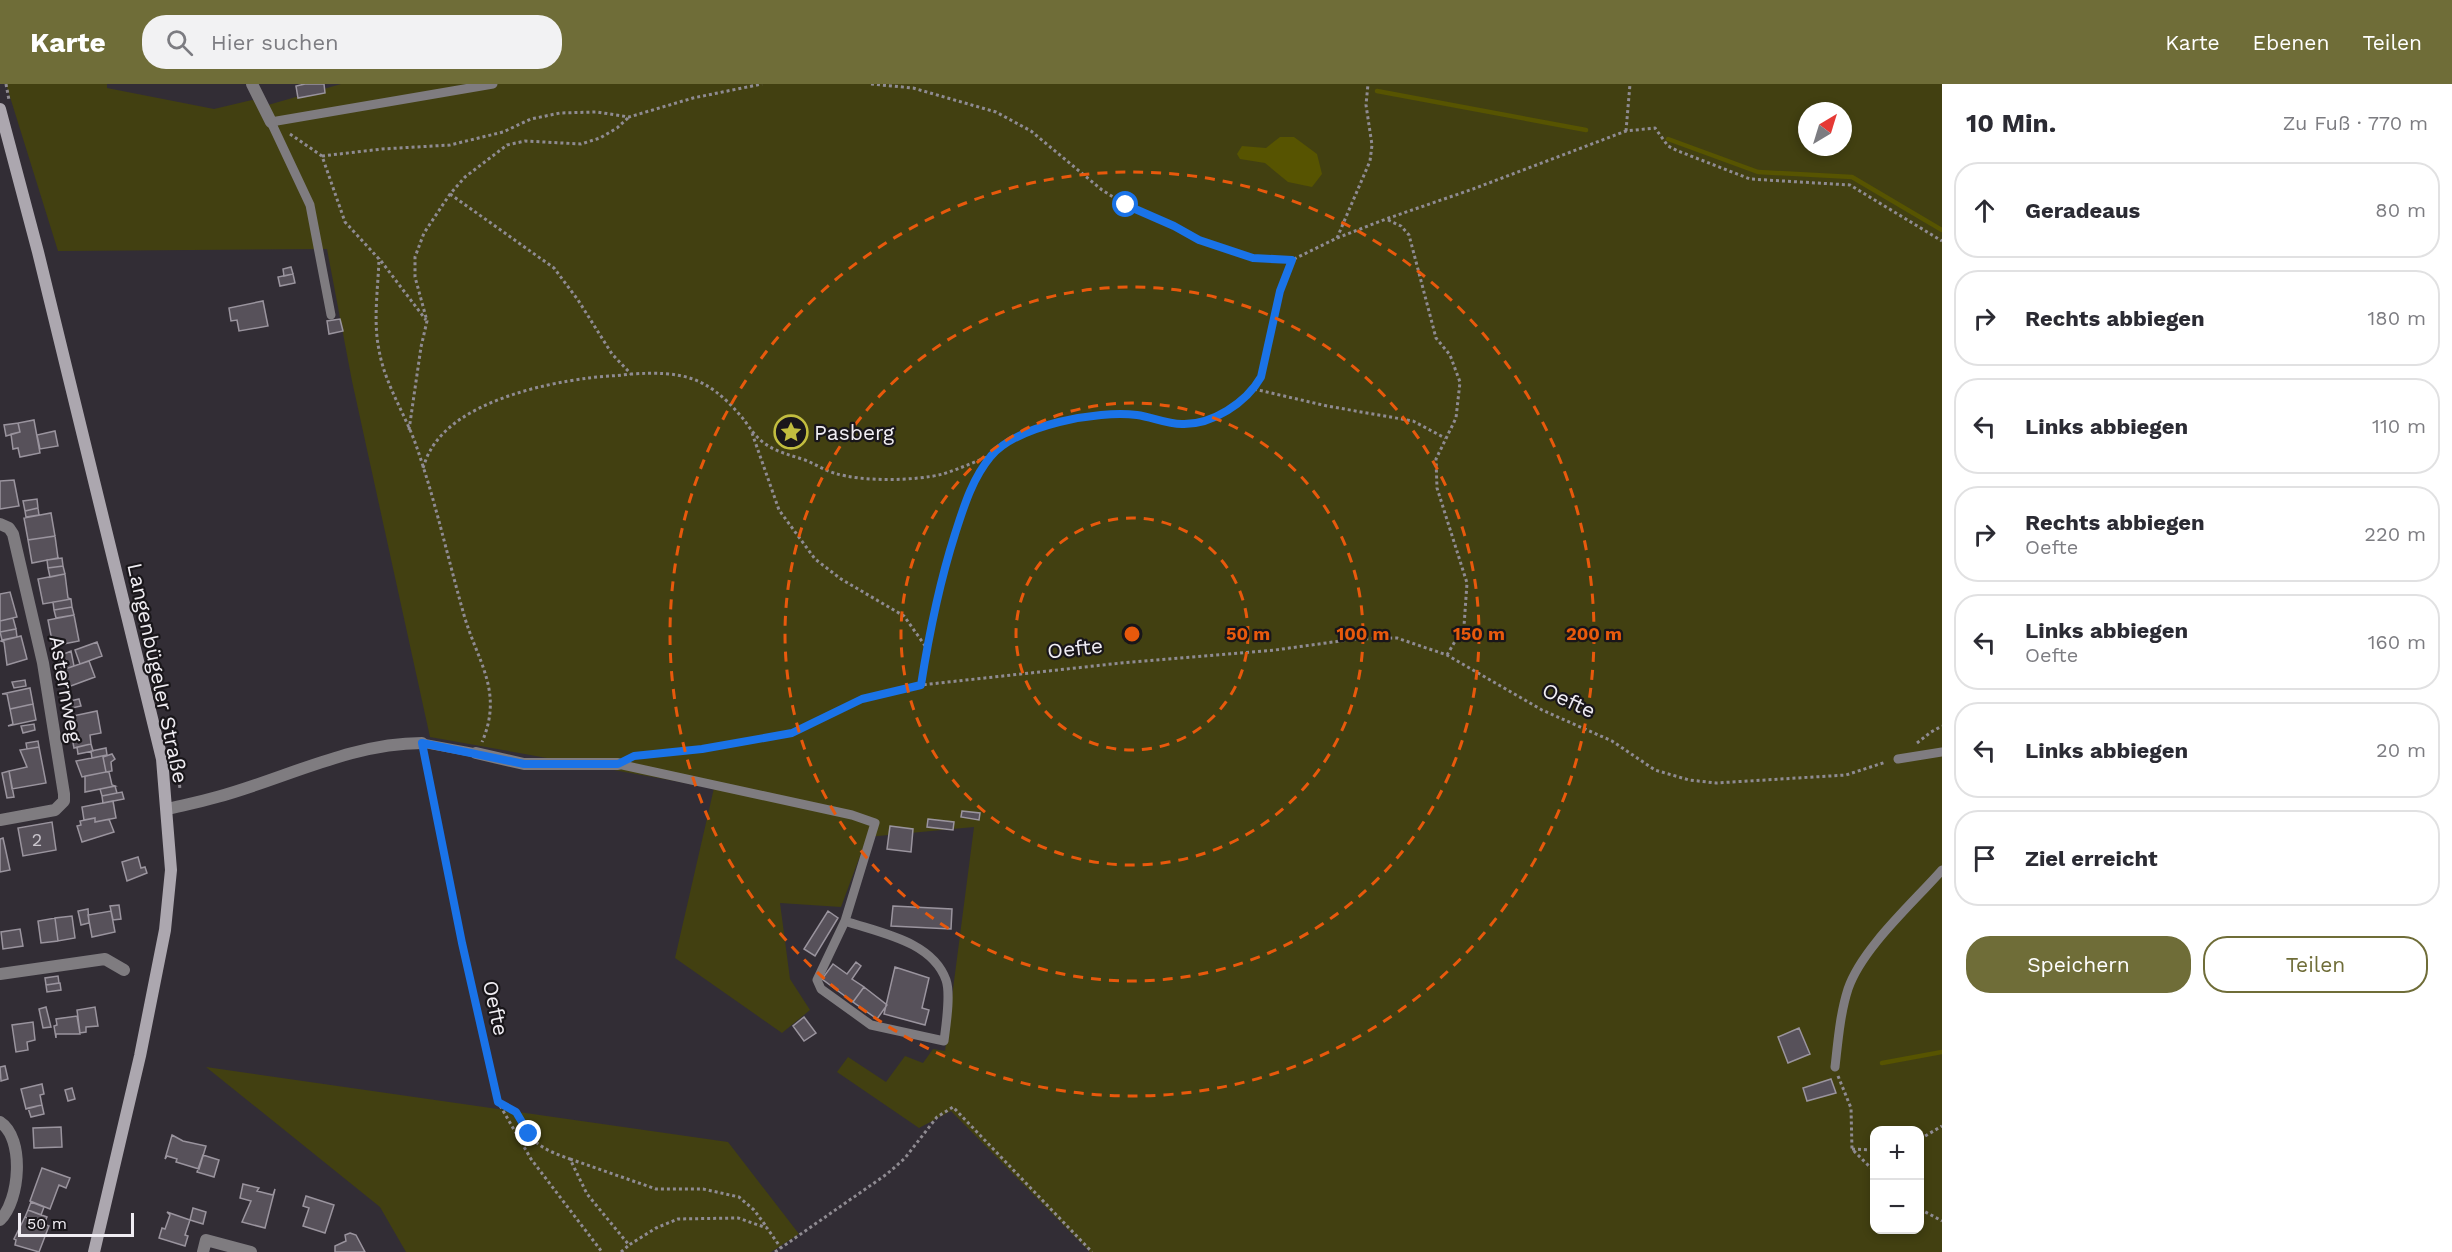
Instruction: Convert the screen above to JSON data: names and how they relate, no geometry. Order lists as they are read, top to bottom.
{
  "streets": {
    "main road": ["Langenbügeler Straße"],
    "street": ["Asternweg"],
    "path": ["Oefte"]
  },
  "places": {
    "place": ["Pasberg"]
  },
  "house_numbers": ["2"],
  "scale_bar": "50 m",
  "north": "top right",
  "page": {
    "header": "Karte",
    "search": "Hier suchen",
    "nav": ["Karte", "Ebenen", "Teilen"],
    "heading": ["10 Min.", "Zu Fuß · 770 m"],
    "list": [
      ["Geradeaus", "80 m"],
      ["Rechts abbiegen", "180 m"],
      ["Links abbiegen", "110 m"],
      ["Rechts abbiegen", "Oefte", "220 m"],
      ["Links abbiegen", "Oefte", "160 m"],
      ["Links abbiegen", "20 m"],
      "Ziel erreicht"
    ],
    "buttons": ["Speichern", "Teilen"],
    "map_buttons": ["+", "−"],
    "scale": "50 m"
  },
  "rings": [
    "50 m",
    "100 m",
    "150 m",
    "200 m"
  ]
}
